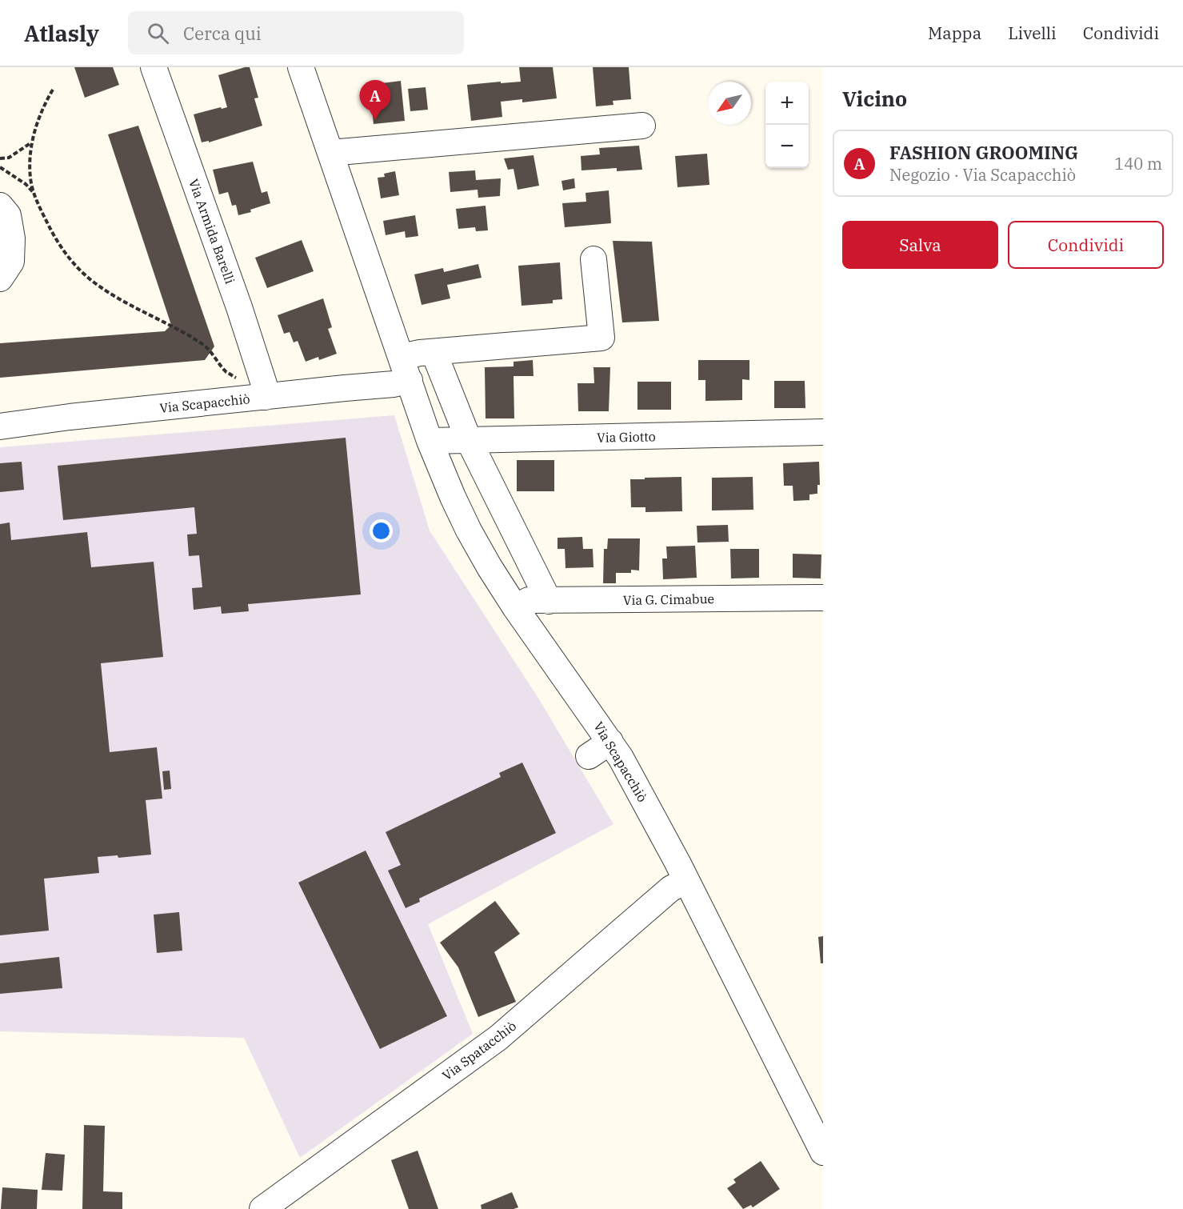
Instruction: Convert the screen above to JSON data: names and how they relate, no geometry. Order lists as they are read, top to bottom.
{
  "streets": {
    "street": [
      "Via Armida Barelli",
      "Via Scapacchiò",
      "Via Giotto",
      "Via G. Cimabue",
      "Via Spatacchiò"
    ]
  },
  "crossings": [
    ["Via Armida Barelli", "Via Scapacchiò"],
    ["Via Scapacchiò", "Via Giotto"],
    ["Via Scapacchiò", "Via G. Cimabue"],
    ["Via Scapacchiò", "Via Spatacchiò"]
  ],
  "north": "bottom left",
  "page": {
    "header": "Atlasly",
    "search": "Cerca qui",
    "nav": ["Mappa", "Livelli", "Condividi"],
    "heading": "Vicino",
    "pins": "A",
    "map_buttons": ["+", "−"],
    "list": [
      {
        "mark": "A",
        "name": "FASHION GROOMING",
        "note": "Negozio · Via Scapacchiò",
        "value": "140 m"
      }
    ],
    "buttons": ["Salva", "Condividi"]
  }
}
